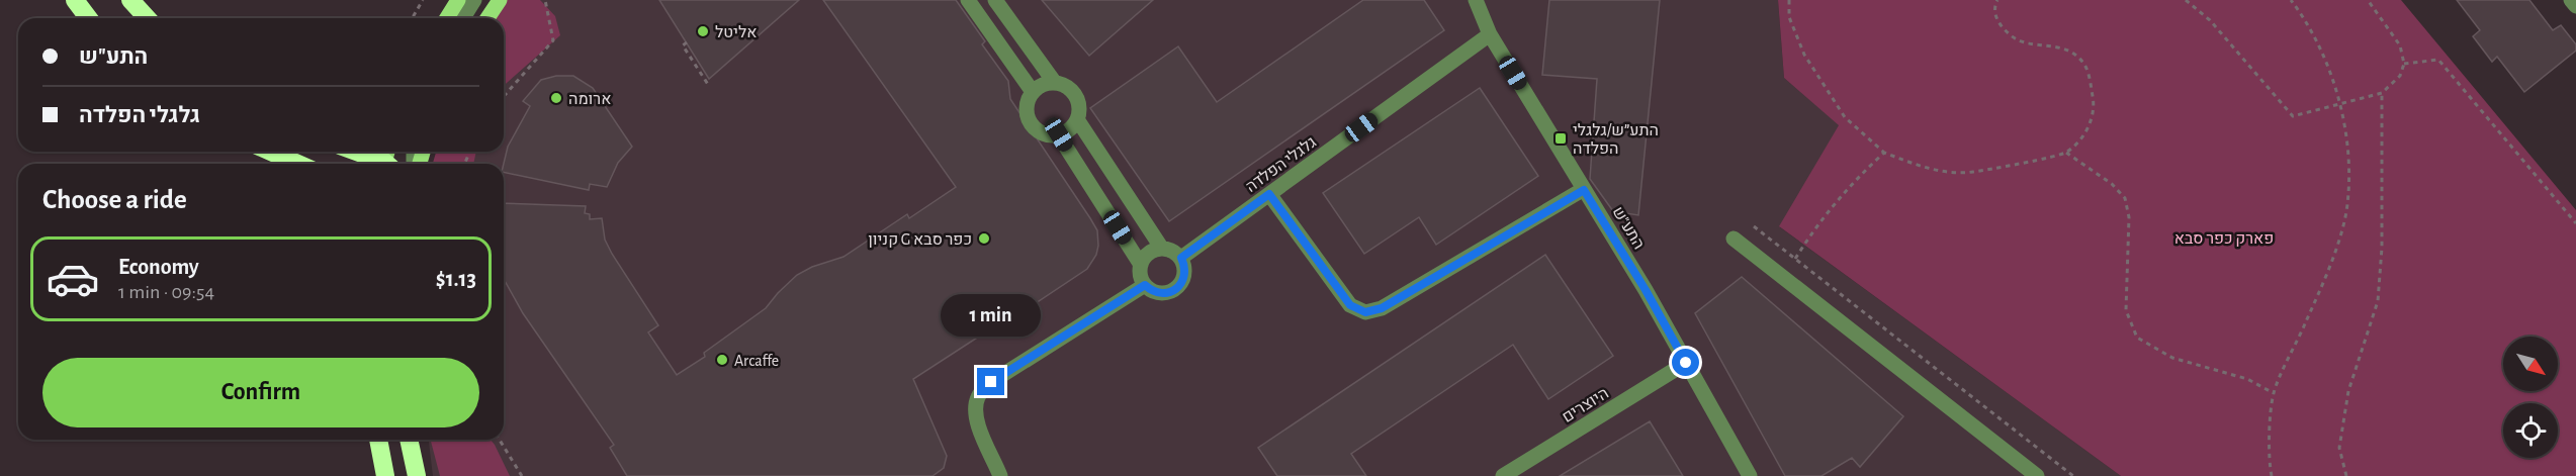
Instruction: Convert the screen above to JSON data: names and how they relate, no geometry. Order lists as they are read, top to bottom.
{
  "streets": {
    "street": ["גלגלי הפלדה", "התע\"ש", "היוצרים"]
  },
  "crossings": [
    ["גלגלי הפלדה", "התע\"ש"],
    ["התע\"ש", "היוצרים"]
  ],
  "parks": ["פארק כפר סבא"],
  "places": {
    "other": [
      "אליטל",
      "ארומה",
      "קניון G כפר סבא",
      "Arcaffe"
    ],
    "transit": ["התע״ש/גלגלי הפלדה"]
  },
  "north": "bottom right",
  "page": {
    "banner": ["התע\"ש", "גלגלי הפלדה"],
    "heading": "Choose a ride",
    "list": [
      {
        "name": "Economy",
        "note": "1 min · 09:54",
        "value": "$1.13"
      }
    ],
    "bubble": "1 min",
    "buttons": "Confirm"
  }
}
